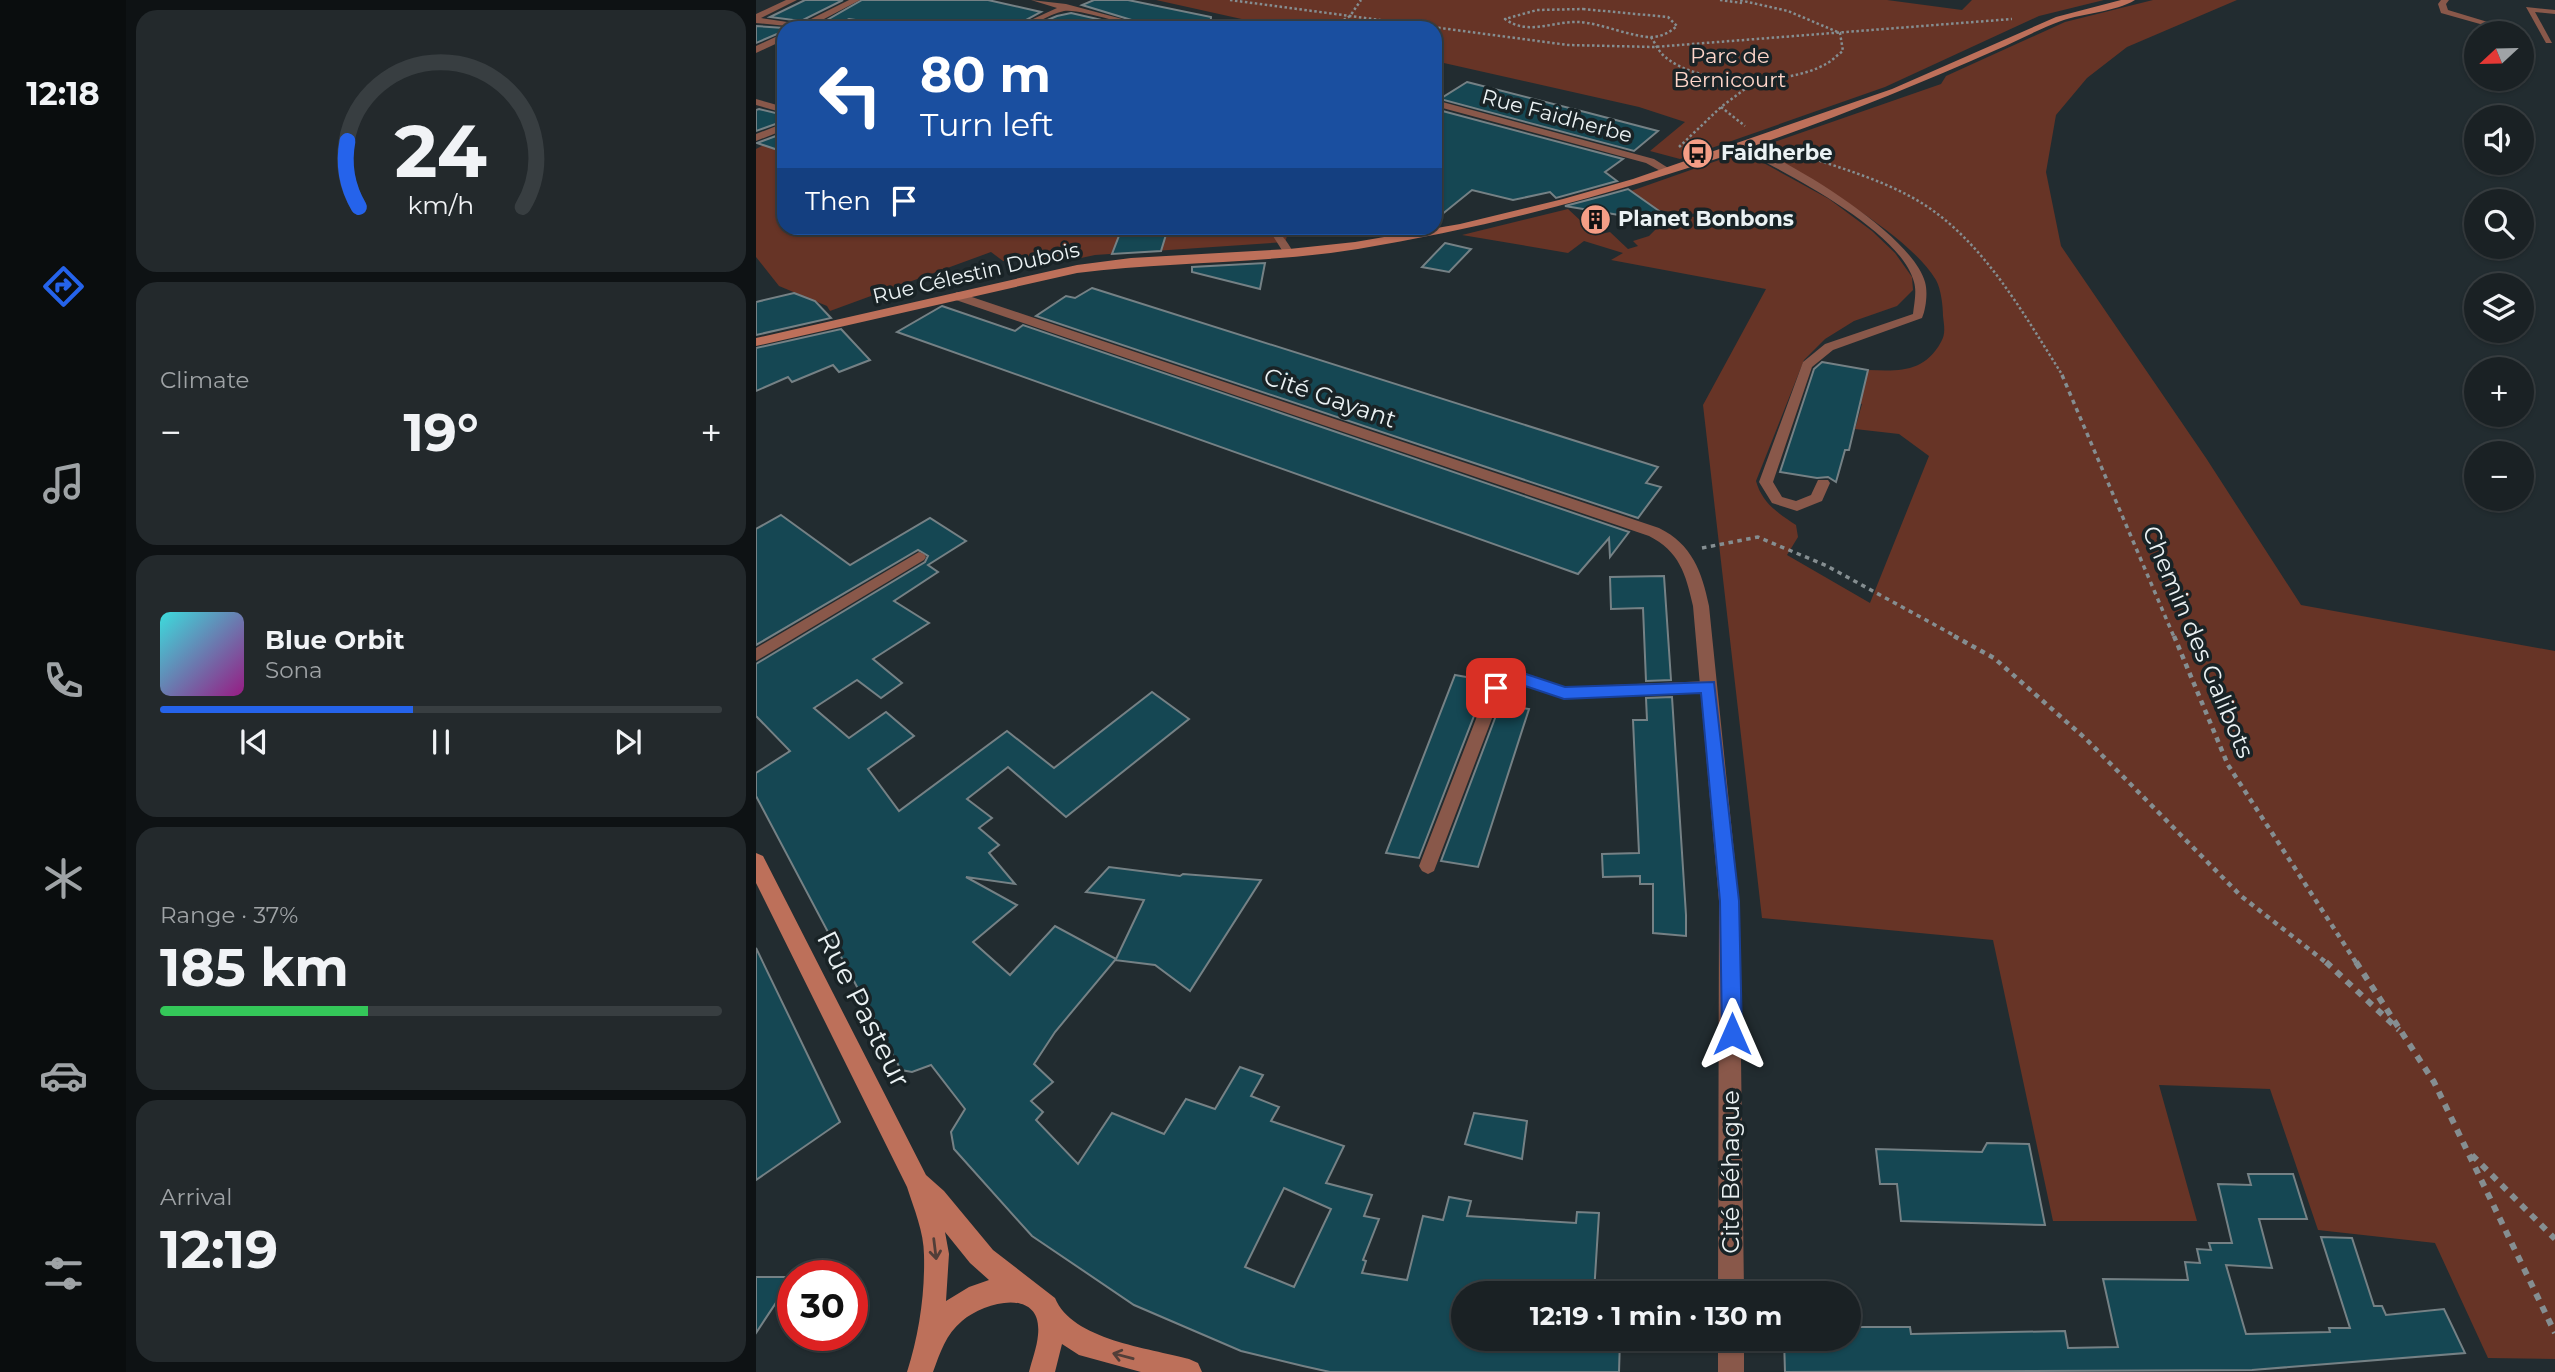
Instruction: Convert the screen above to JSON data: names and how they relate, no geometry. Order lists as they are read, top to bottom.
{
  "streets": {
    "street": [
      "Rue Faidherbe",
      "Rue Célestin Dubois",
      "Cité Gayant",
      "Rue Pasteur",
      "Cité Béhague"
    ],
    "path": ["Chemin des Galibots"]
  },
  "crossings": [
    ["Rue Faidherbe", "Rue Célestin Dubois"],
    ["Rue Célestin Dubois", "Cité Gayant"],
    ["Cité Gayant", "Cité Béhague"]
  ],
  "parks": ["Parc de Bernicourt"],
  "places": {
    "bus stop": ["Faidherbe"],
    "building": ["Planet Bonbons"]
  },
  "north": "left",
  "page": {
    "tabs": "12:18",
    "map_buttons": ["+", "−"],
    "turn": ["80 m", "Turn left"],
    "then": "Then",
    "tile": [
      "Climate",
      ["Range · 37%", "185 km"],
      ["Arrival", "12:19"]
    ],
    "heat": ["−", "19°", "+"],
    "song": ["Blue Orbit", "Sona"],
    "limit": "30",
    "trip": "12:19 · 1 min · 130 m",
    "gauge": ["24", "km/h"]
  }
}
